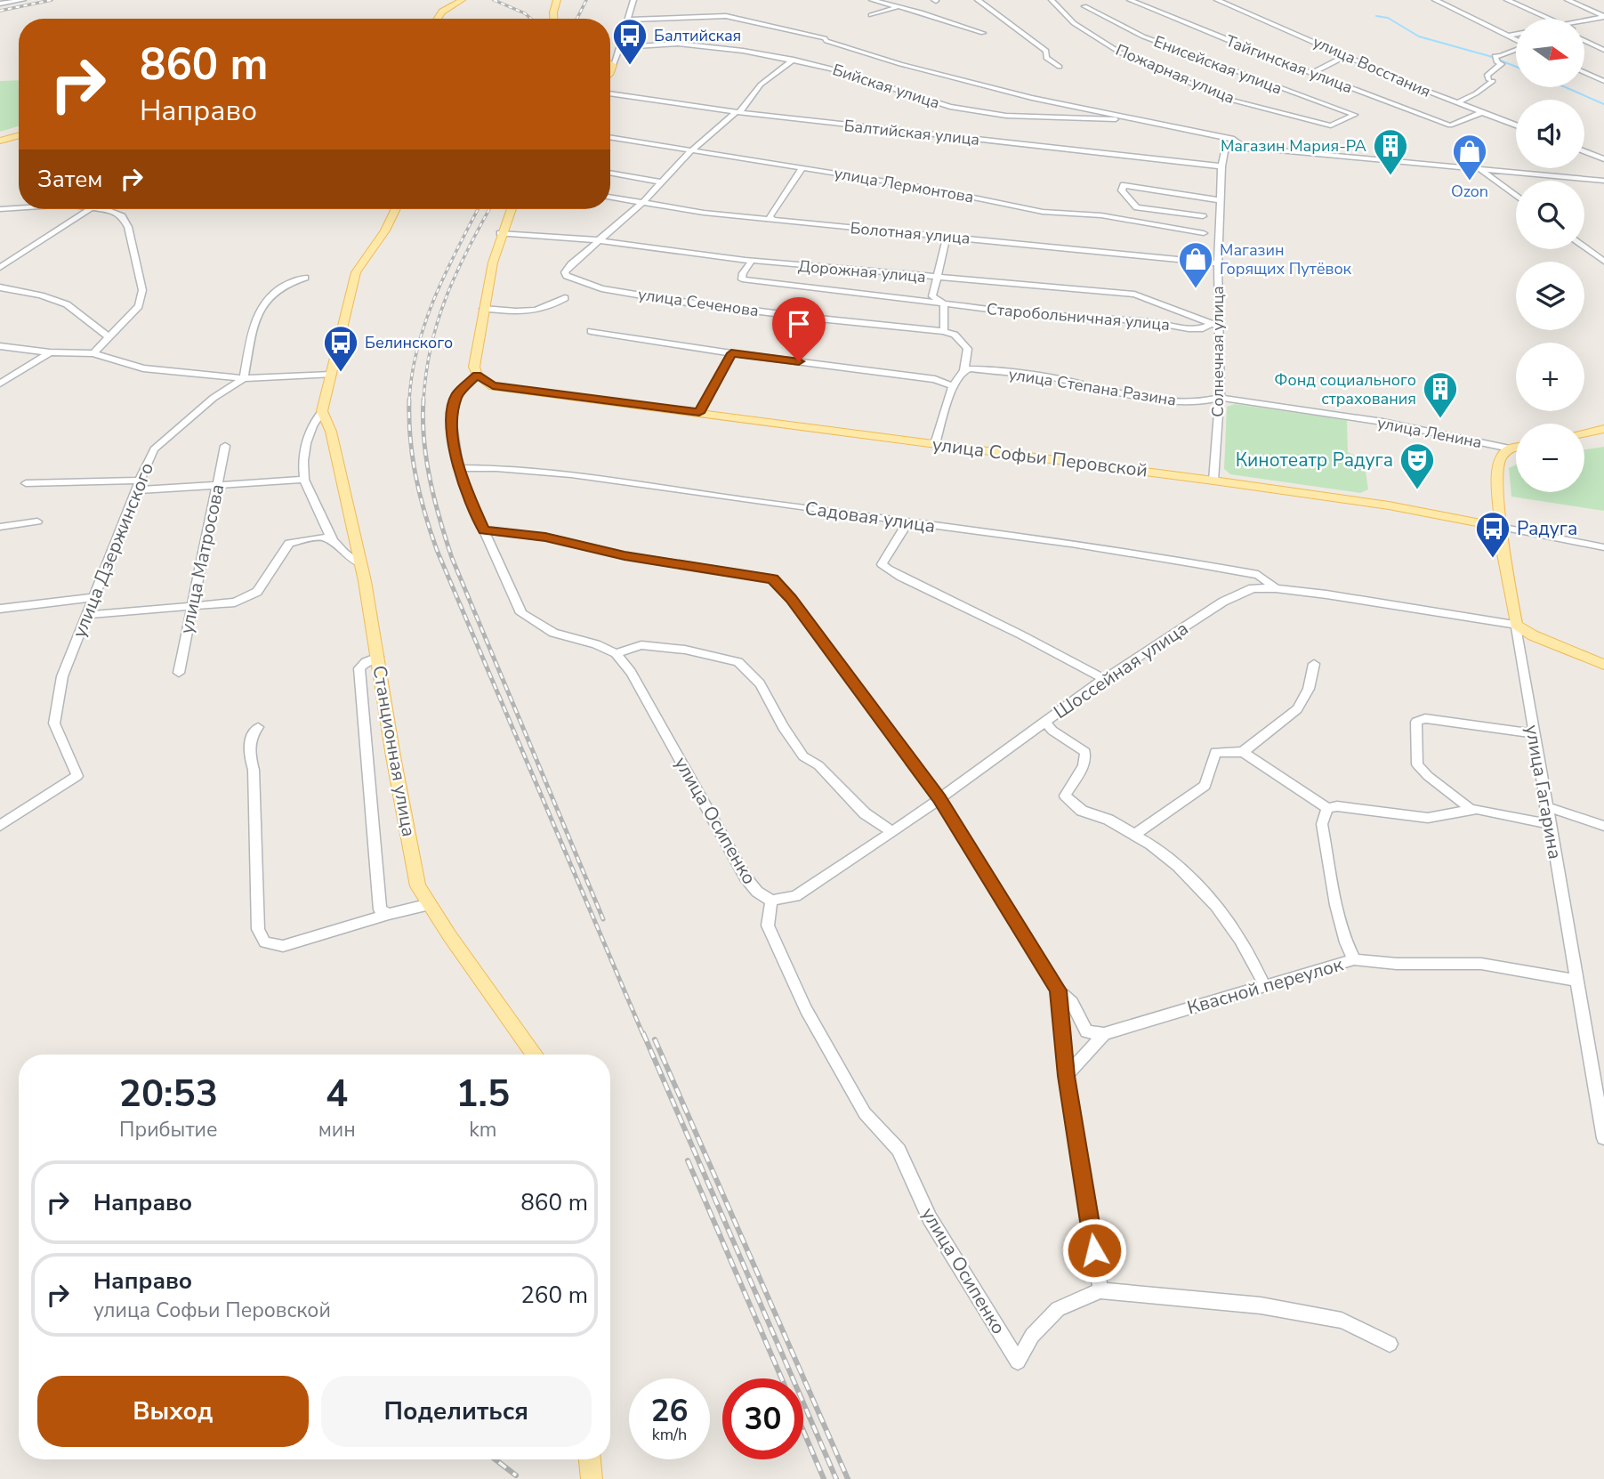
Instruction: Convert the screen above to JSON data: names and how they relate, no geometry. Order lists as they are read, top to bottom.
{
  "streets": {
    "main road": [
      "улица Ленина",
      "улица Софьи Перовской",
      "Станционная улица",
      "улица Гагарина"
    ],
    "street": [
      "Тайгинская улица",
      "Енисейская улица",
      "улица Восстания",
      "Пожарная улица",
      "Бийская улица",
      "Балтийская улица",
      "улица Лермонтова",
      "Болотная улица",
      "Дорожная улица",
      "улица Сеченова",
      "Старобольничная улица",
      "Солнечная улица",
      "улица Степана Разина",
      "Садовая улица",
      "улица Дзержинского",
      "улица Матросова",
      "Шоссейная улица",
      "улица Осипенко",
      "Квасной переулок"
    ]
  },
  "crossings": [
    ["Тайгинская улица", "улица Восстания"],
    ["Енисейская улица", "Пожарная улица"],
    ["Балтийская улица", "Солнечная улица"],
    ["Болотная улица", "Солнечная улица"],
    ["Дорожная улица", "улица Сеченова"],
    ["Дорожная улица", "Старобольничная улица"],
    ["Дорожная улица", "Солнечная улица"],
    ["Старобольничная улица", "Солнечная улица"],
    ["Солнечная улица", "улица Степана Разина"],
    ["Солнечная улица", "улица Ленина"],
    ["Солнечная улица", "улица Софьи Перовской"],
    ["улица Степана Разина", "улица Ленина"],
    ["улица Ленина", "улица Гагарина"],
    ["улица Софьи Перовской", "улица Гагарина"],
    ["Садовая улица", "Шоссейная улица"],
    ["Шоссейная улица", "улица Гагарина"],
    ["Шоссейная улица", "улица Осипенко"],
    ["улица Гагарина", "Квасной переулок"]
  ],
  "places": {
    "bus stop": ["Балтийская", "Белинского", "Радуга"],
    "building": ["Магазин Мария-РА", "Фонд социального страхования"],
    "shop": ["Ozon", "Магазин Горящих Путёвок"],
    "theatre": ["Кинотеатр Радуга"]
  },
  "north": "right",
  "page": {
    "map_buttons": ["+", "−"],
    "turn": ["860 m", "Направо"],
    "then": "Затем",
    "eta": [
      "20:53",
      "Прибытие",
      "4",
      "мин",
      "1.5",
      "km"
    ],
    "list": [
      {
        "name": "Направо",
        "value": "860 m"
      },
      {
        "name": "Направо",
        "note": "улица Софьи Перовской",
        "value": "260 m"
      }
    ],
    "buttons": ["Выход", "Поделиться"],
    "speed": "26 km/h",
    "limit": "30"
  }
}
